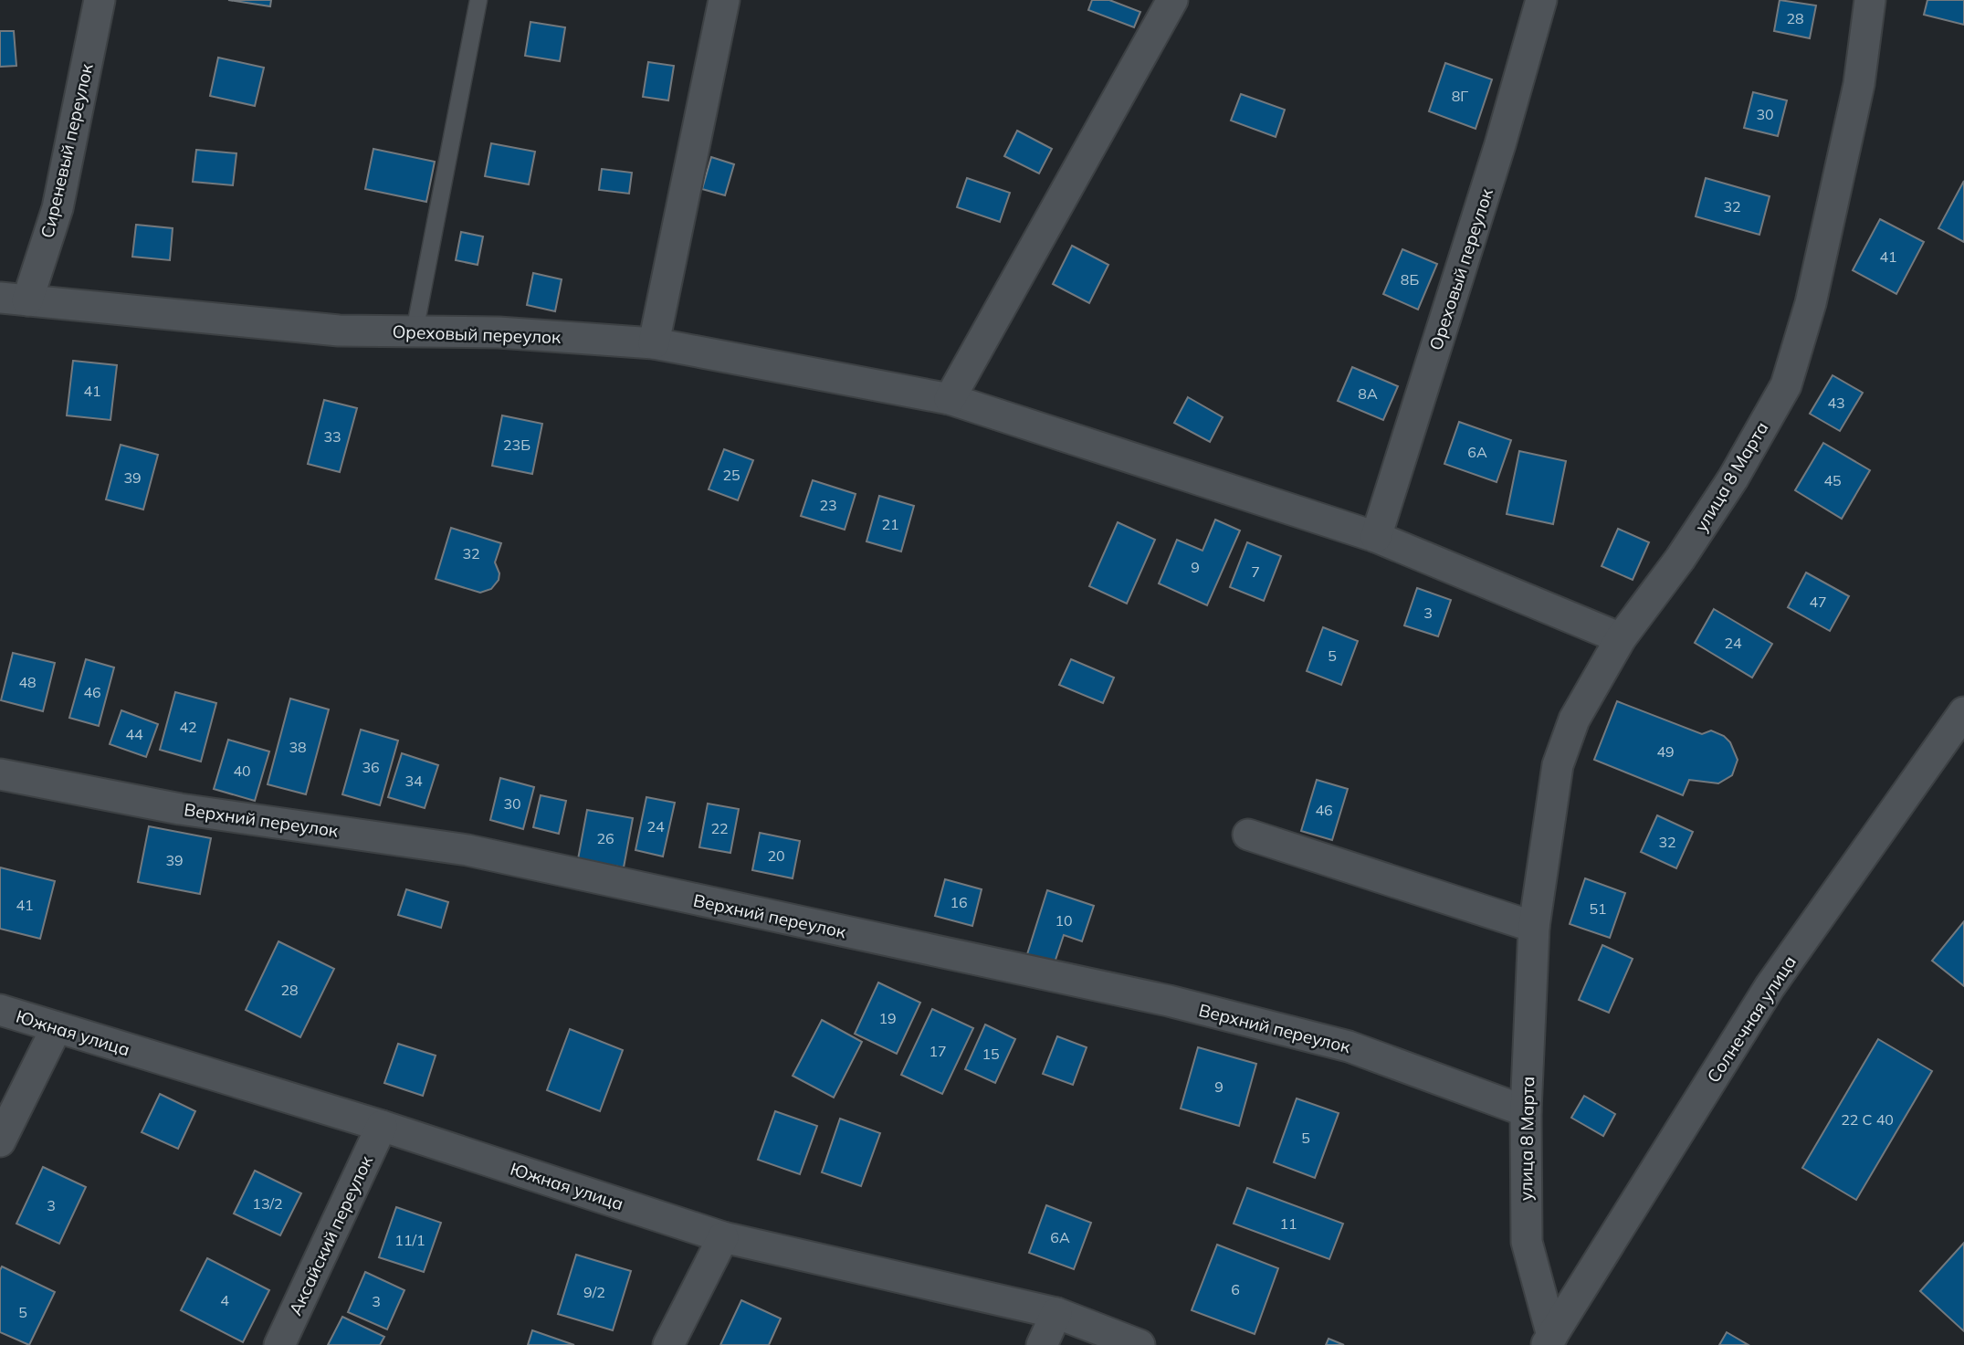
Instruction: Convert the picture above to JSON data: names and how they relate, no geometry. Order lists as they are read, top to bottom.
{
  "streets": {
    "street": [
      "Сиреневый переулок",
      "Ореховый переулок",
      "улица 8 Марта",
      "Верхний переулок",
      "Солнечная улица",
      "Южная улица",
      "Аксайский переулок"
    ]
  },
  "crossings": [
    ["Сиреневый переулок", "Ореховый переулок"],
    ["Ореховый переулок", "улица 8 Марта"],
    ["улица 8 Марта", "Верхний переулок"],
    ["улица 8 Марта", "Солнечная улица"],
    ["Южная улица", "Аксайский переулок"]
  ],
  "house_numbers": [
    "28",
    "8Г",
    "30",
    "32",
    "41",
    "8Б",
    "41",
    "8А",
    "43",
    "33",
    "23Б",
    "6А",
    "25",
    "39",
    "45",
    "23",
    "21",
    "32",
    "9",
    "7",
    "47",
    "3",
    "24",
    "5",
    "48",
    "46",
    "42",
    "44",
    "38",
    "49",
    "36",
    "40",
    "34",
    "30",
    "46",
    "24",
    "22",
    "26",
    "32",
    "20",
    "39",
    "16",
    "41",
    "51",
    "10",
    "28",
    "19",
    "17",
    "15",
    "9",
    "22 С 40",
    "5",
    "13/2",
    "3",
    "11",
    "6А",
    "11/1",
    "6",
    "9/2",
    "4",
    "3",
    "5"
  ]
}
